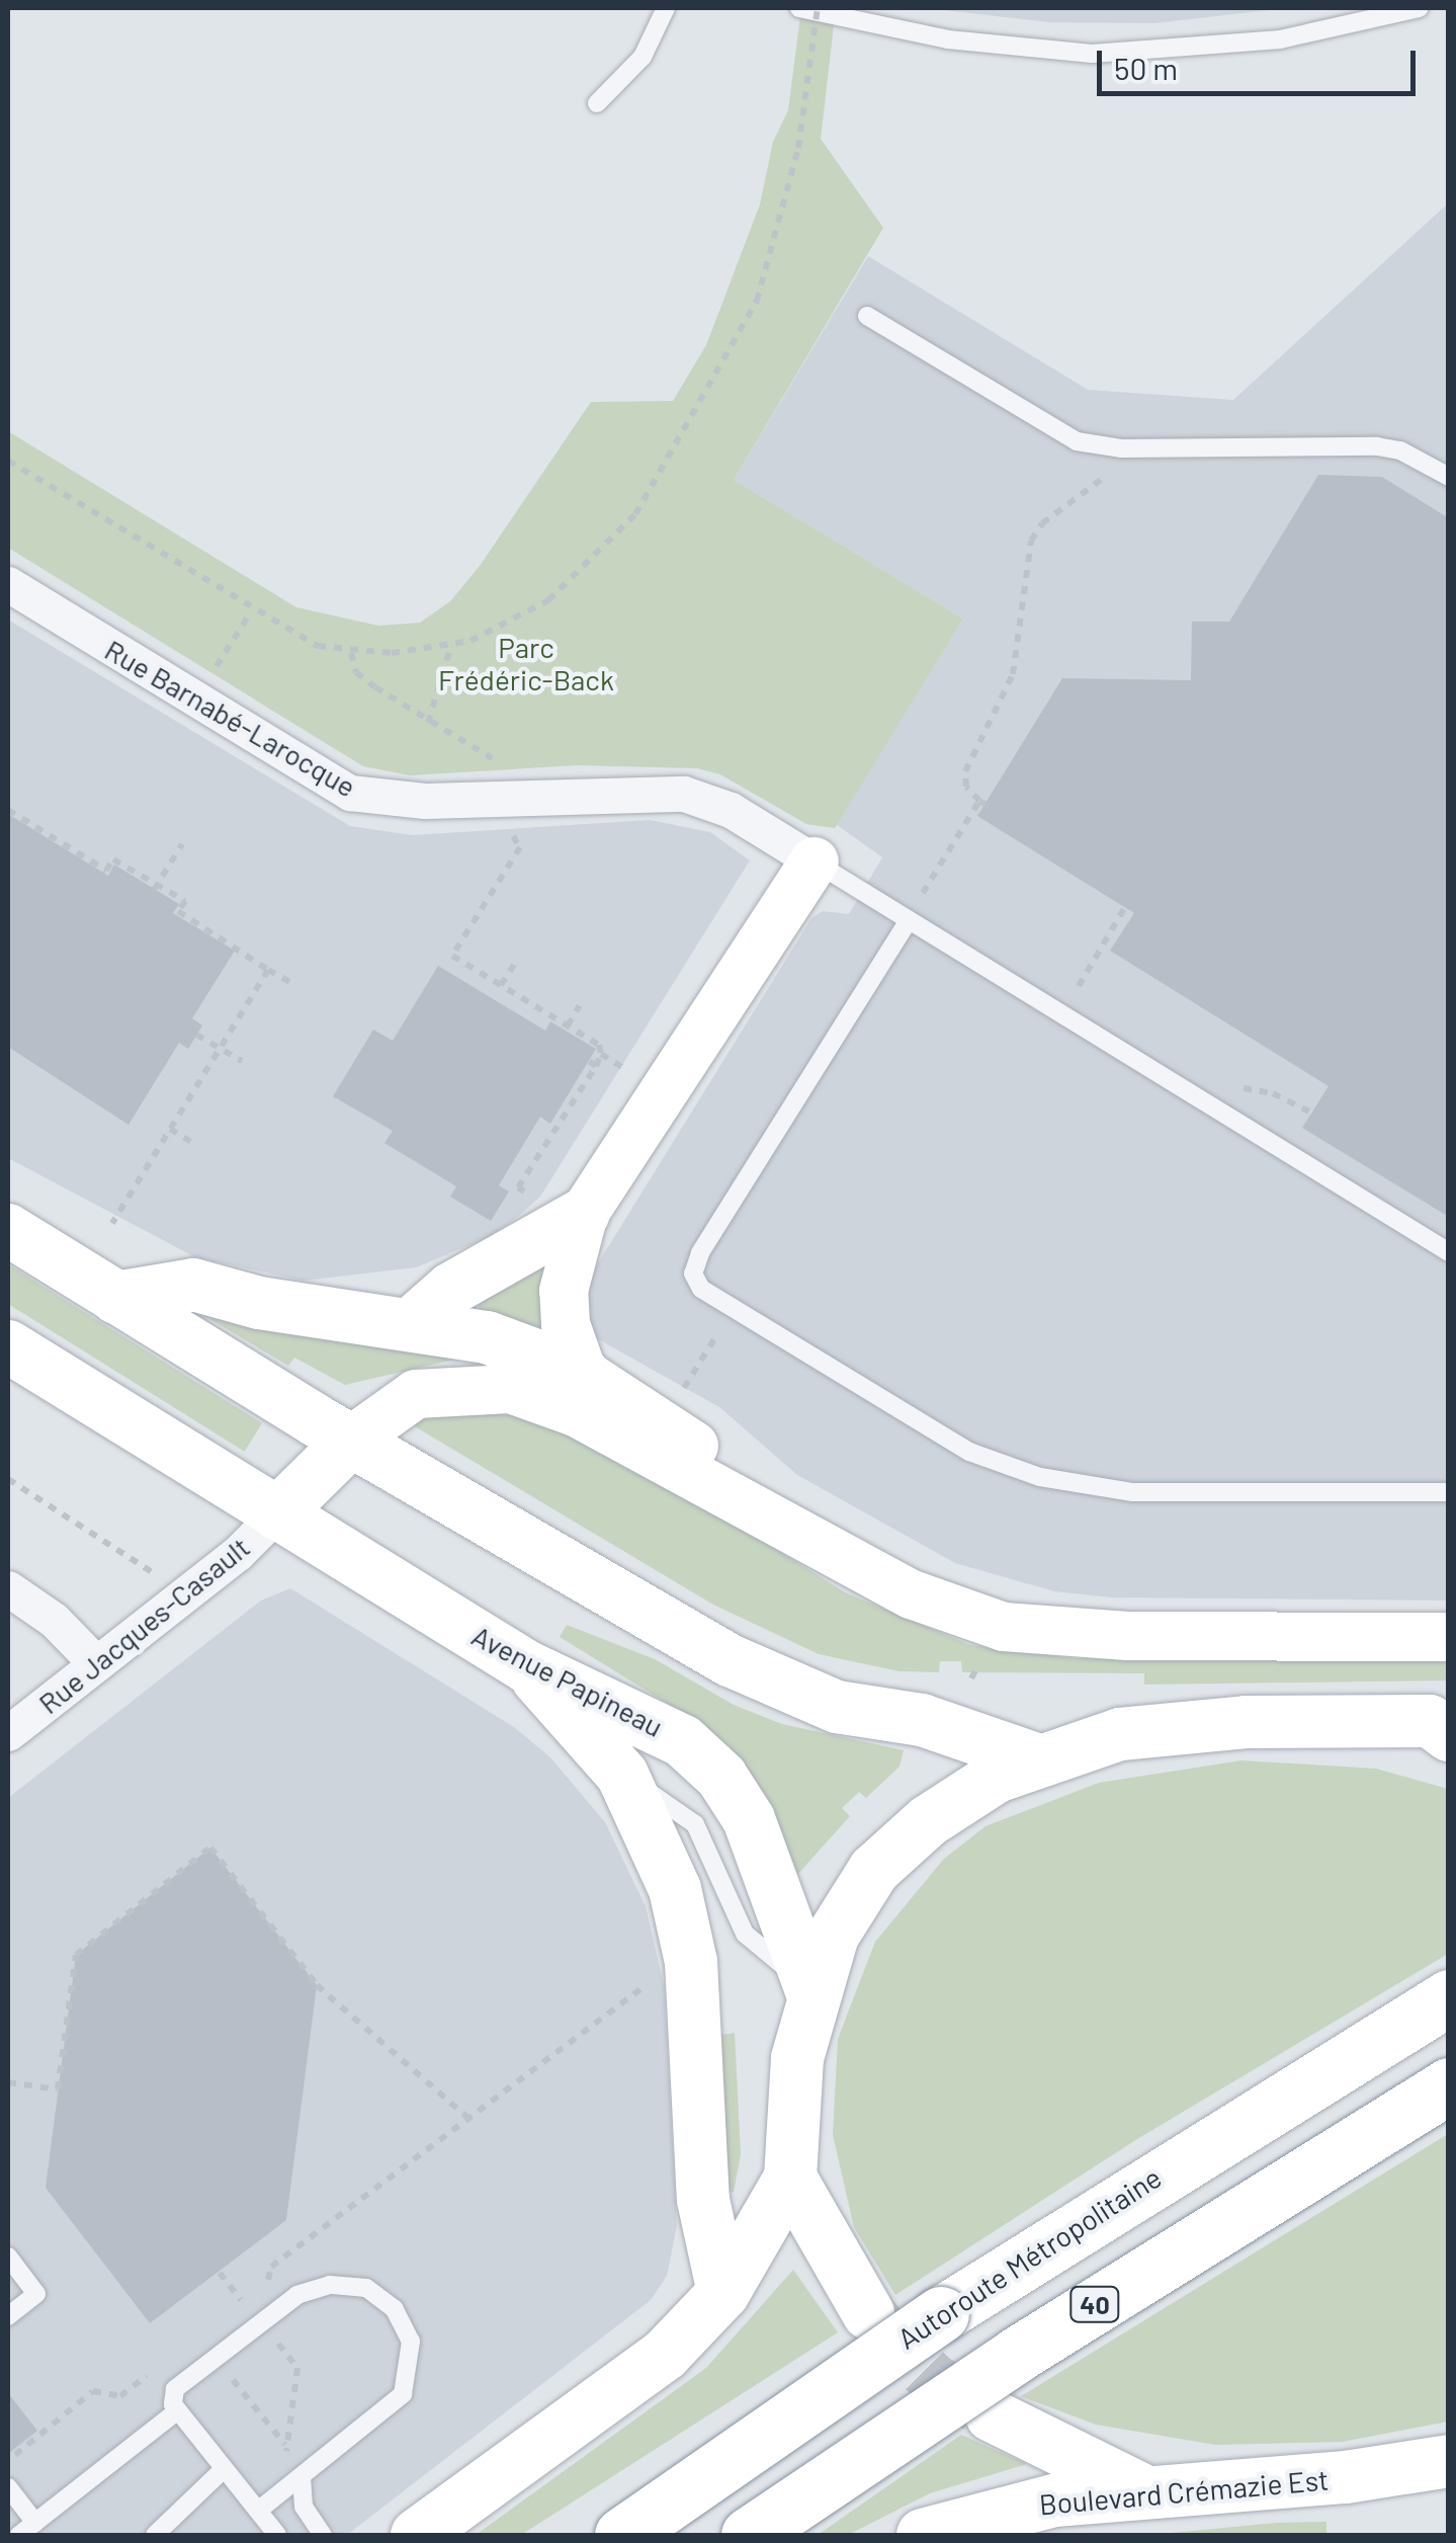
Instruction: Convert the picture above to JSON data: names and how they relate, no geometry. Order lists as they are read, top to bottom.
{
  "streets": {
    "highway": ["Autoroute Métropolitaine", "40"],
    "main road": ["Avenue Papineau", "Boulevard Crémazie Est"],
    "street": ["Rue Barnabé-Larocque", "Rue Jacques-Casault"]
  },
  "crossings": [
    ["Rue Jacques-Casault", "Avenue Papineau"]
  ],
  "parks": ["Parc Frédéric-Back"],
  "scale_bar": "50 m"
}
